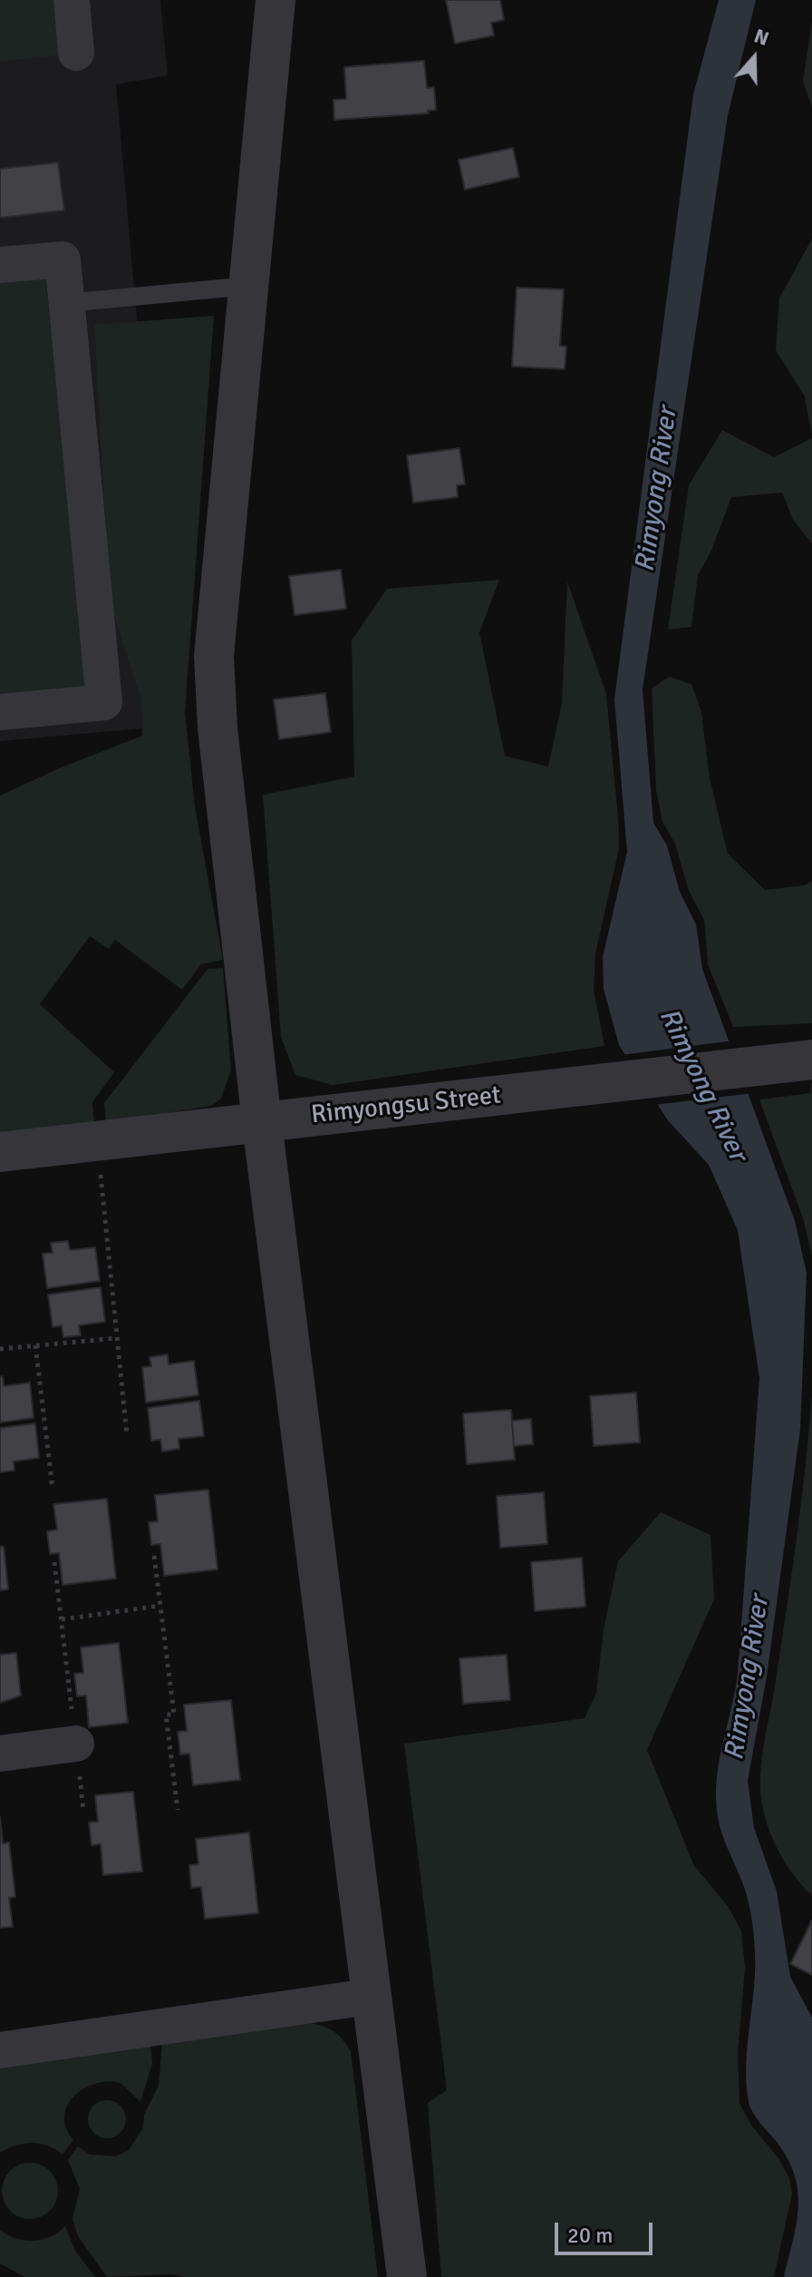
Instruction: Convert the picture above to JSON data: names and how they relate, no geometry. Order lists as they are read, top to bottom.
{
  "streets": {
    "street": ["Rimyongsu Street"]
  },
  "water": ["Rimyong River"],
  "scale_bar": "20 m",
  "north": "top"
}
